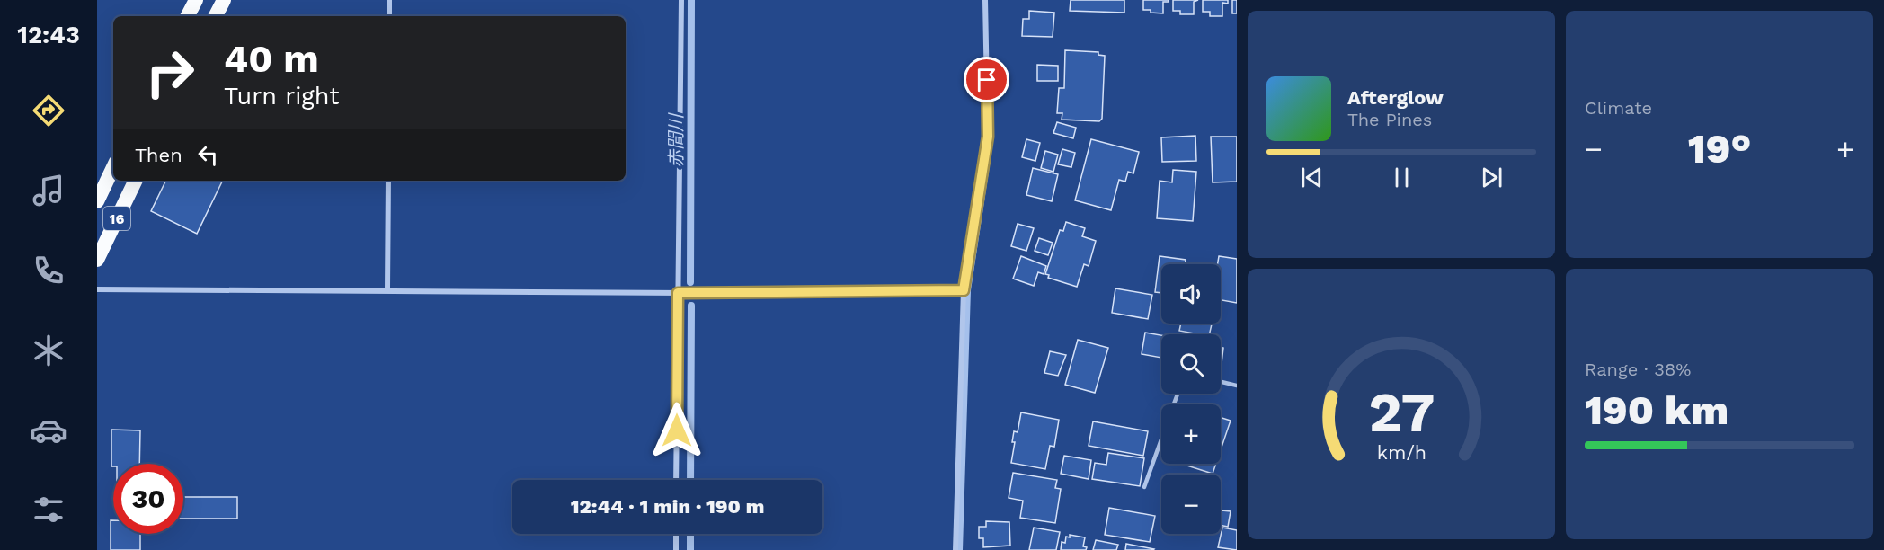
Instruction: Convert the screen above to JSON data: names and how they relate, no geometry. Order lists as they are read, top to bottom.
{
  "streets": {
    "highway": ["16"]
  },
  "water": ["赤間川"],
  "page": {
    "tabs": "12:43",
    "tile": [
      "Climate",
      ["Range · 38%", "190 km"]
    ],
    "turn": ["40 m", "Turn right"],
    "song": ["Afterglow", "The Pines"],
    "heat": ["−", "19°", "+"],
    "then": "Then",
    "map_buttons": ["+", "−"],
    "limit": "30",
    "trip": "12:44 · 1 min · 190 m",
    "gauge": ["27", "km/h"]
  }
}
